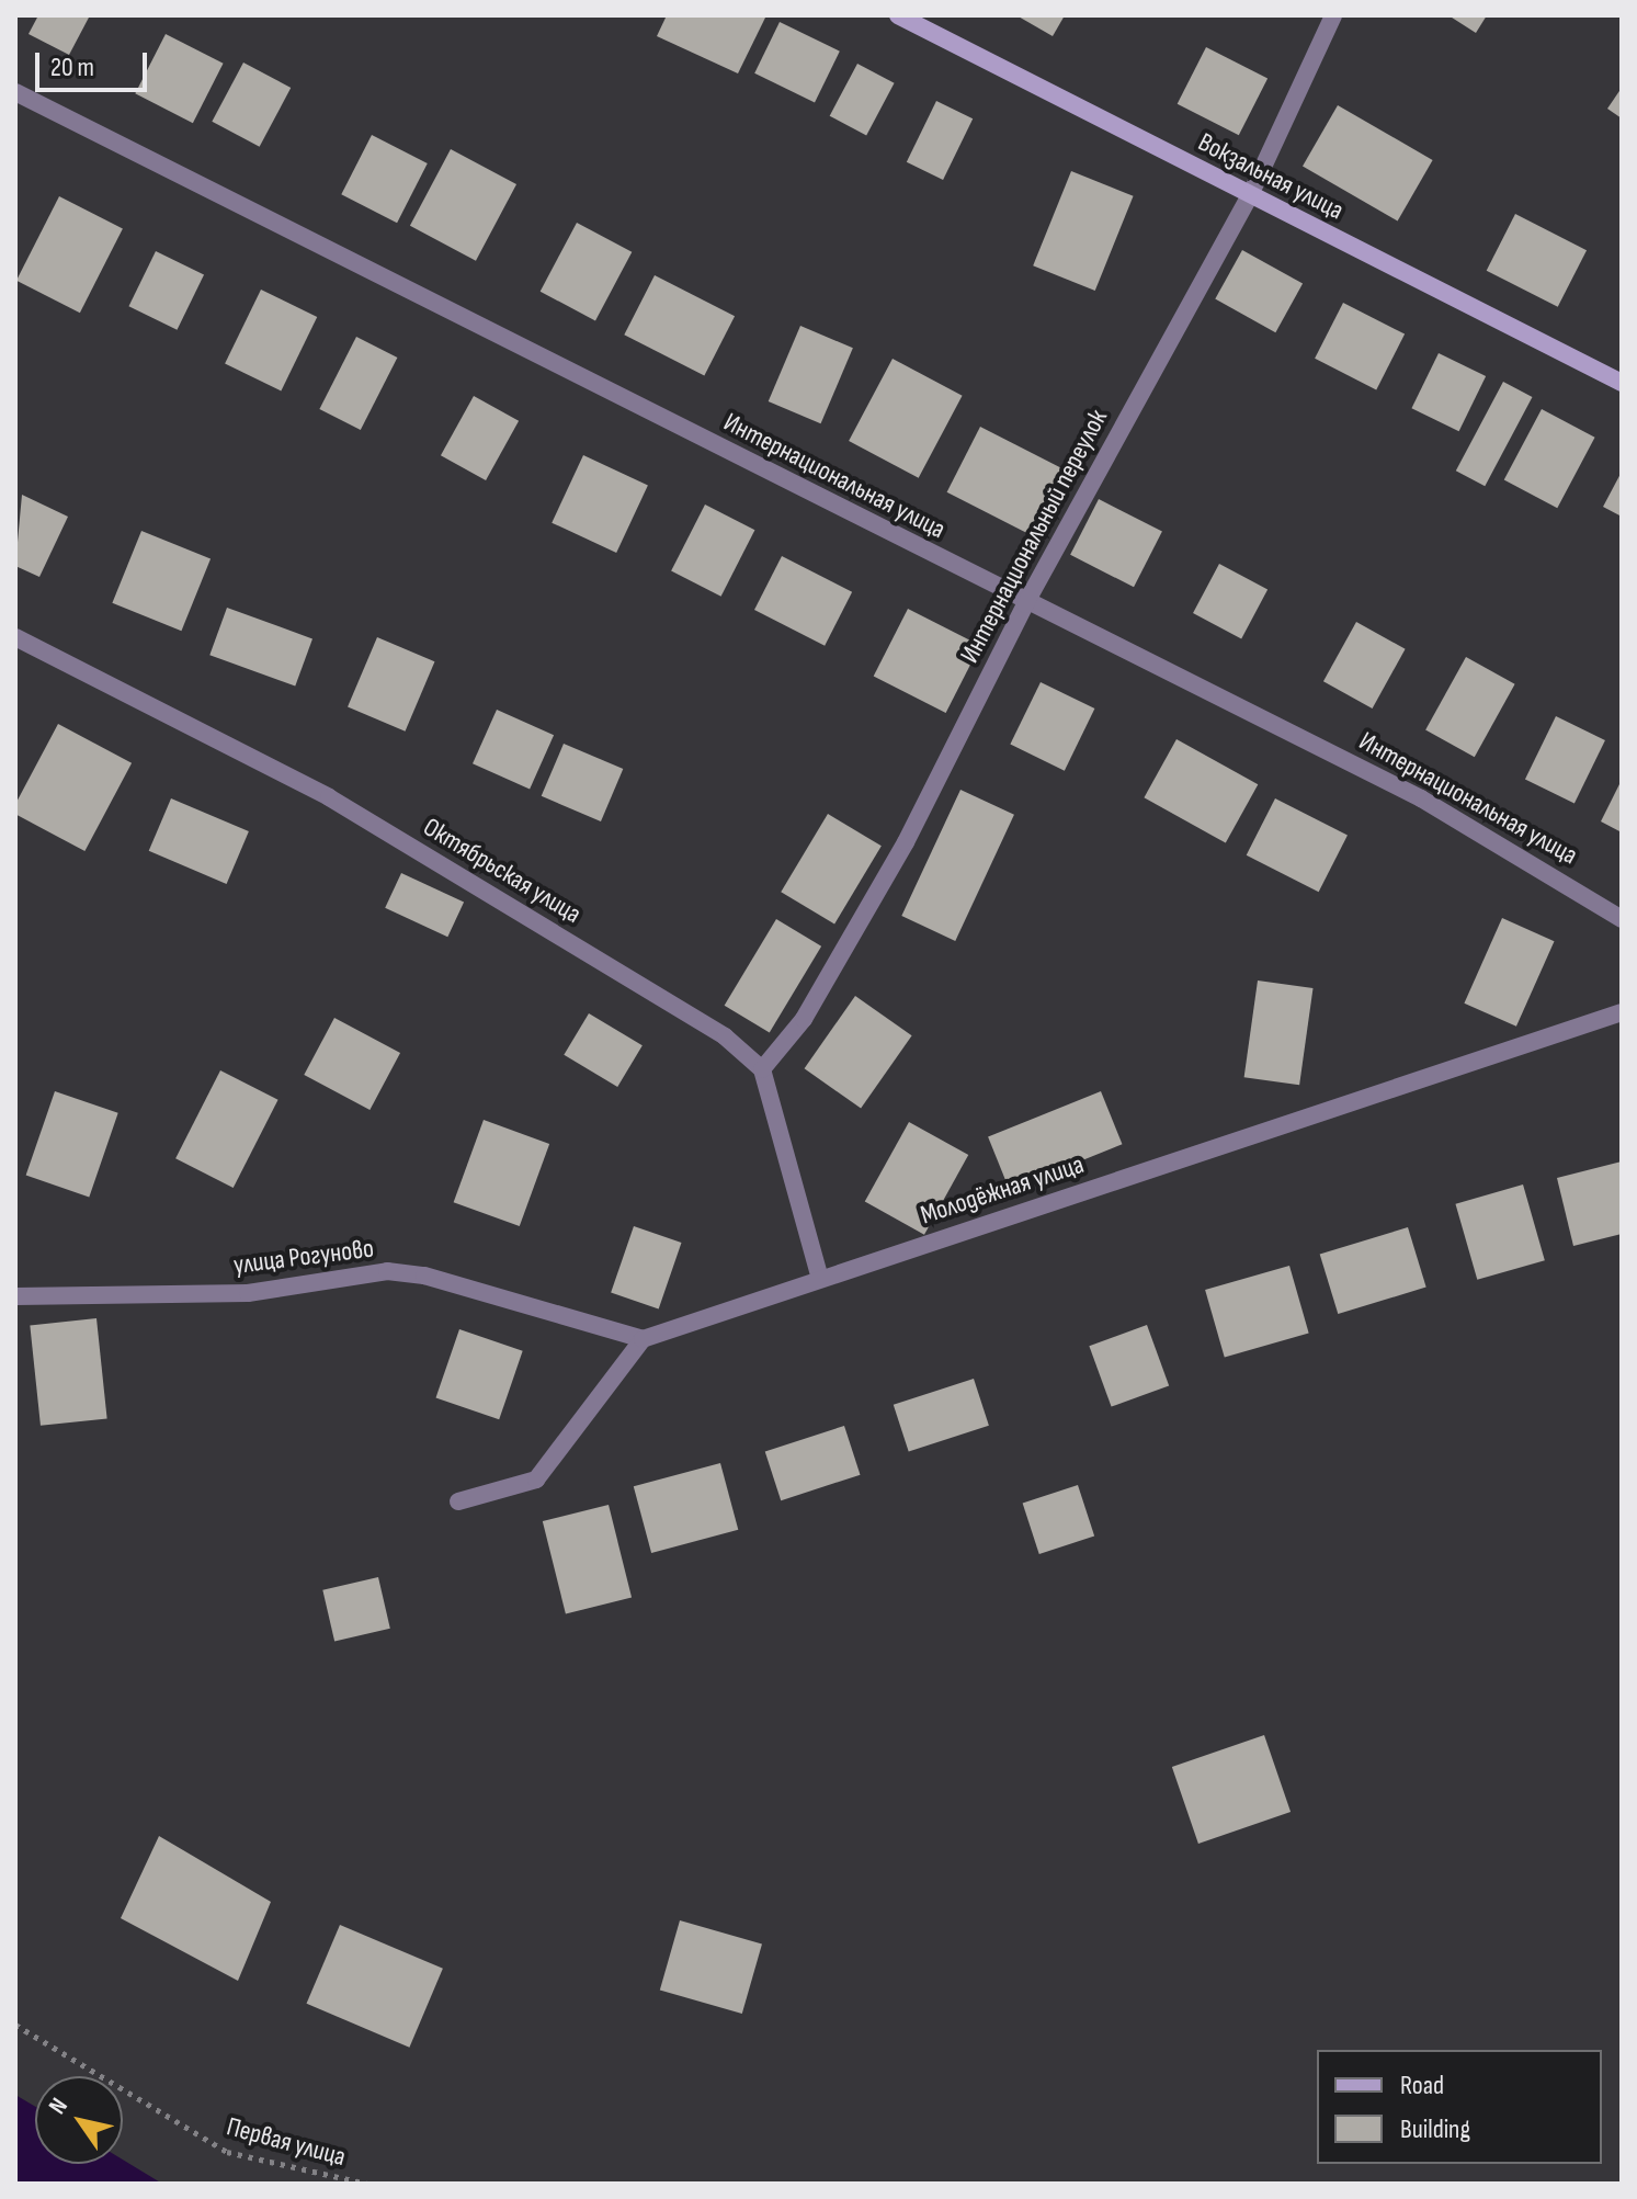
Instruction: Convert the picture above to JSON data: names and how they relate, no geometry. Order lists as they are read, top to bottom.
{
  "streets": {
    "street": [
      "Вокзальная улица",
      "Интернациональная улица",
      "Интернациональный переулок",
      "Октябрьская улица",
      "Молодёжная улица",
      "улица Рогуново"
    ],
    "path": ["Первая улица"]
  },
  "crossings": [
    ["Вокзальная улица", "Интернациональный переулок"],
    ["Интернациональная улица", "Интернациональный переулок"],
    ["Интернациональный переулок", "Октябрьская улица"],
    ["Молодёжная улица", "улица Рогуново"]
  ],
  "legend": ["Road", "Building"],
  "scale_bar": "20 m",
  "north": "top left"
}
